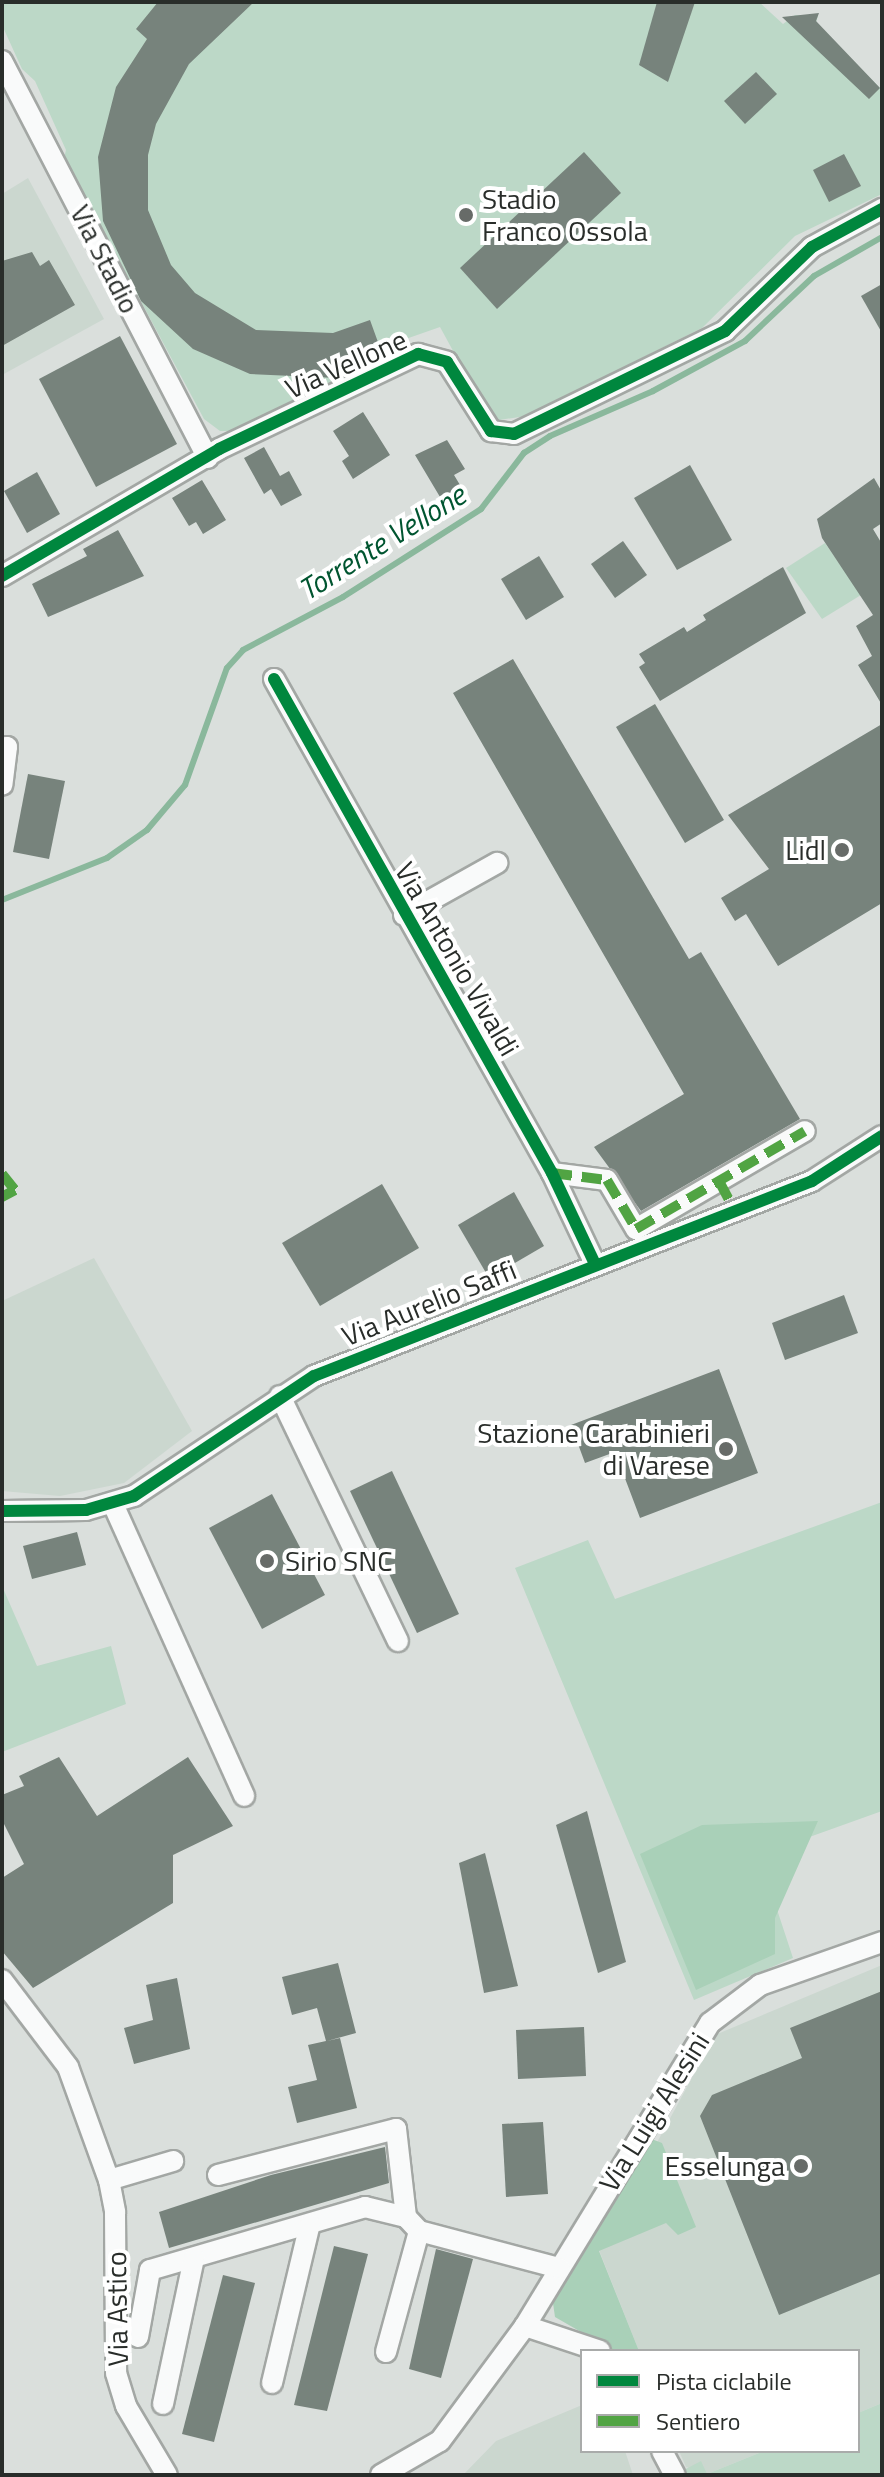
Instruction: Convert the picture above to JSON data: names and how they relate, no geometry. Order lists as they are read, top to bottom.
{
  "streets": {
    "street": [
      "Via Stadio",
      "Via Vellone",
      "Via Antonio Vivaldi",
      "Via Aurelio Saffi",
      "Via Luigi Alesini",
      "Via Astico"
    ]
  },
  "crossings": [
    ["Via Stadio", "Via Vellone"],
    ["Via Antonio Vivaldi", "Via Aurelio Saffi"]
  ],
  "water": ["Torrente Vellone"],
  "places": [
    "Stadio Franco Ossola",
    "Lidl",
    "Stazione Carabinieri di Varese",
    "Sirio SNC",
    "Esselunga"
  ],
  "legend": ["Pista ciclabile", "Sentiero"]
}
